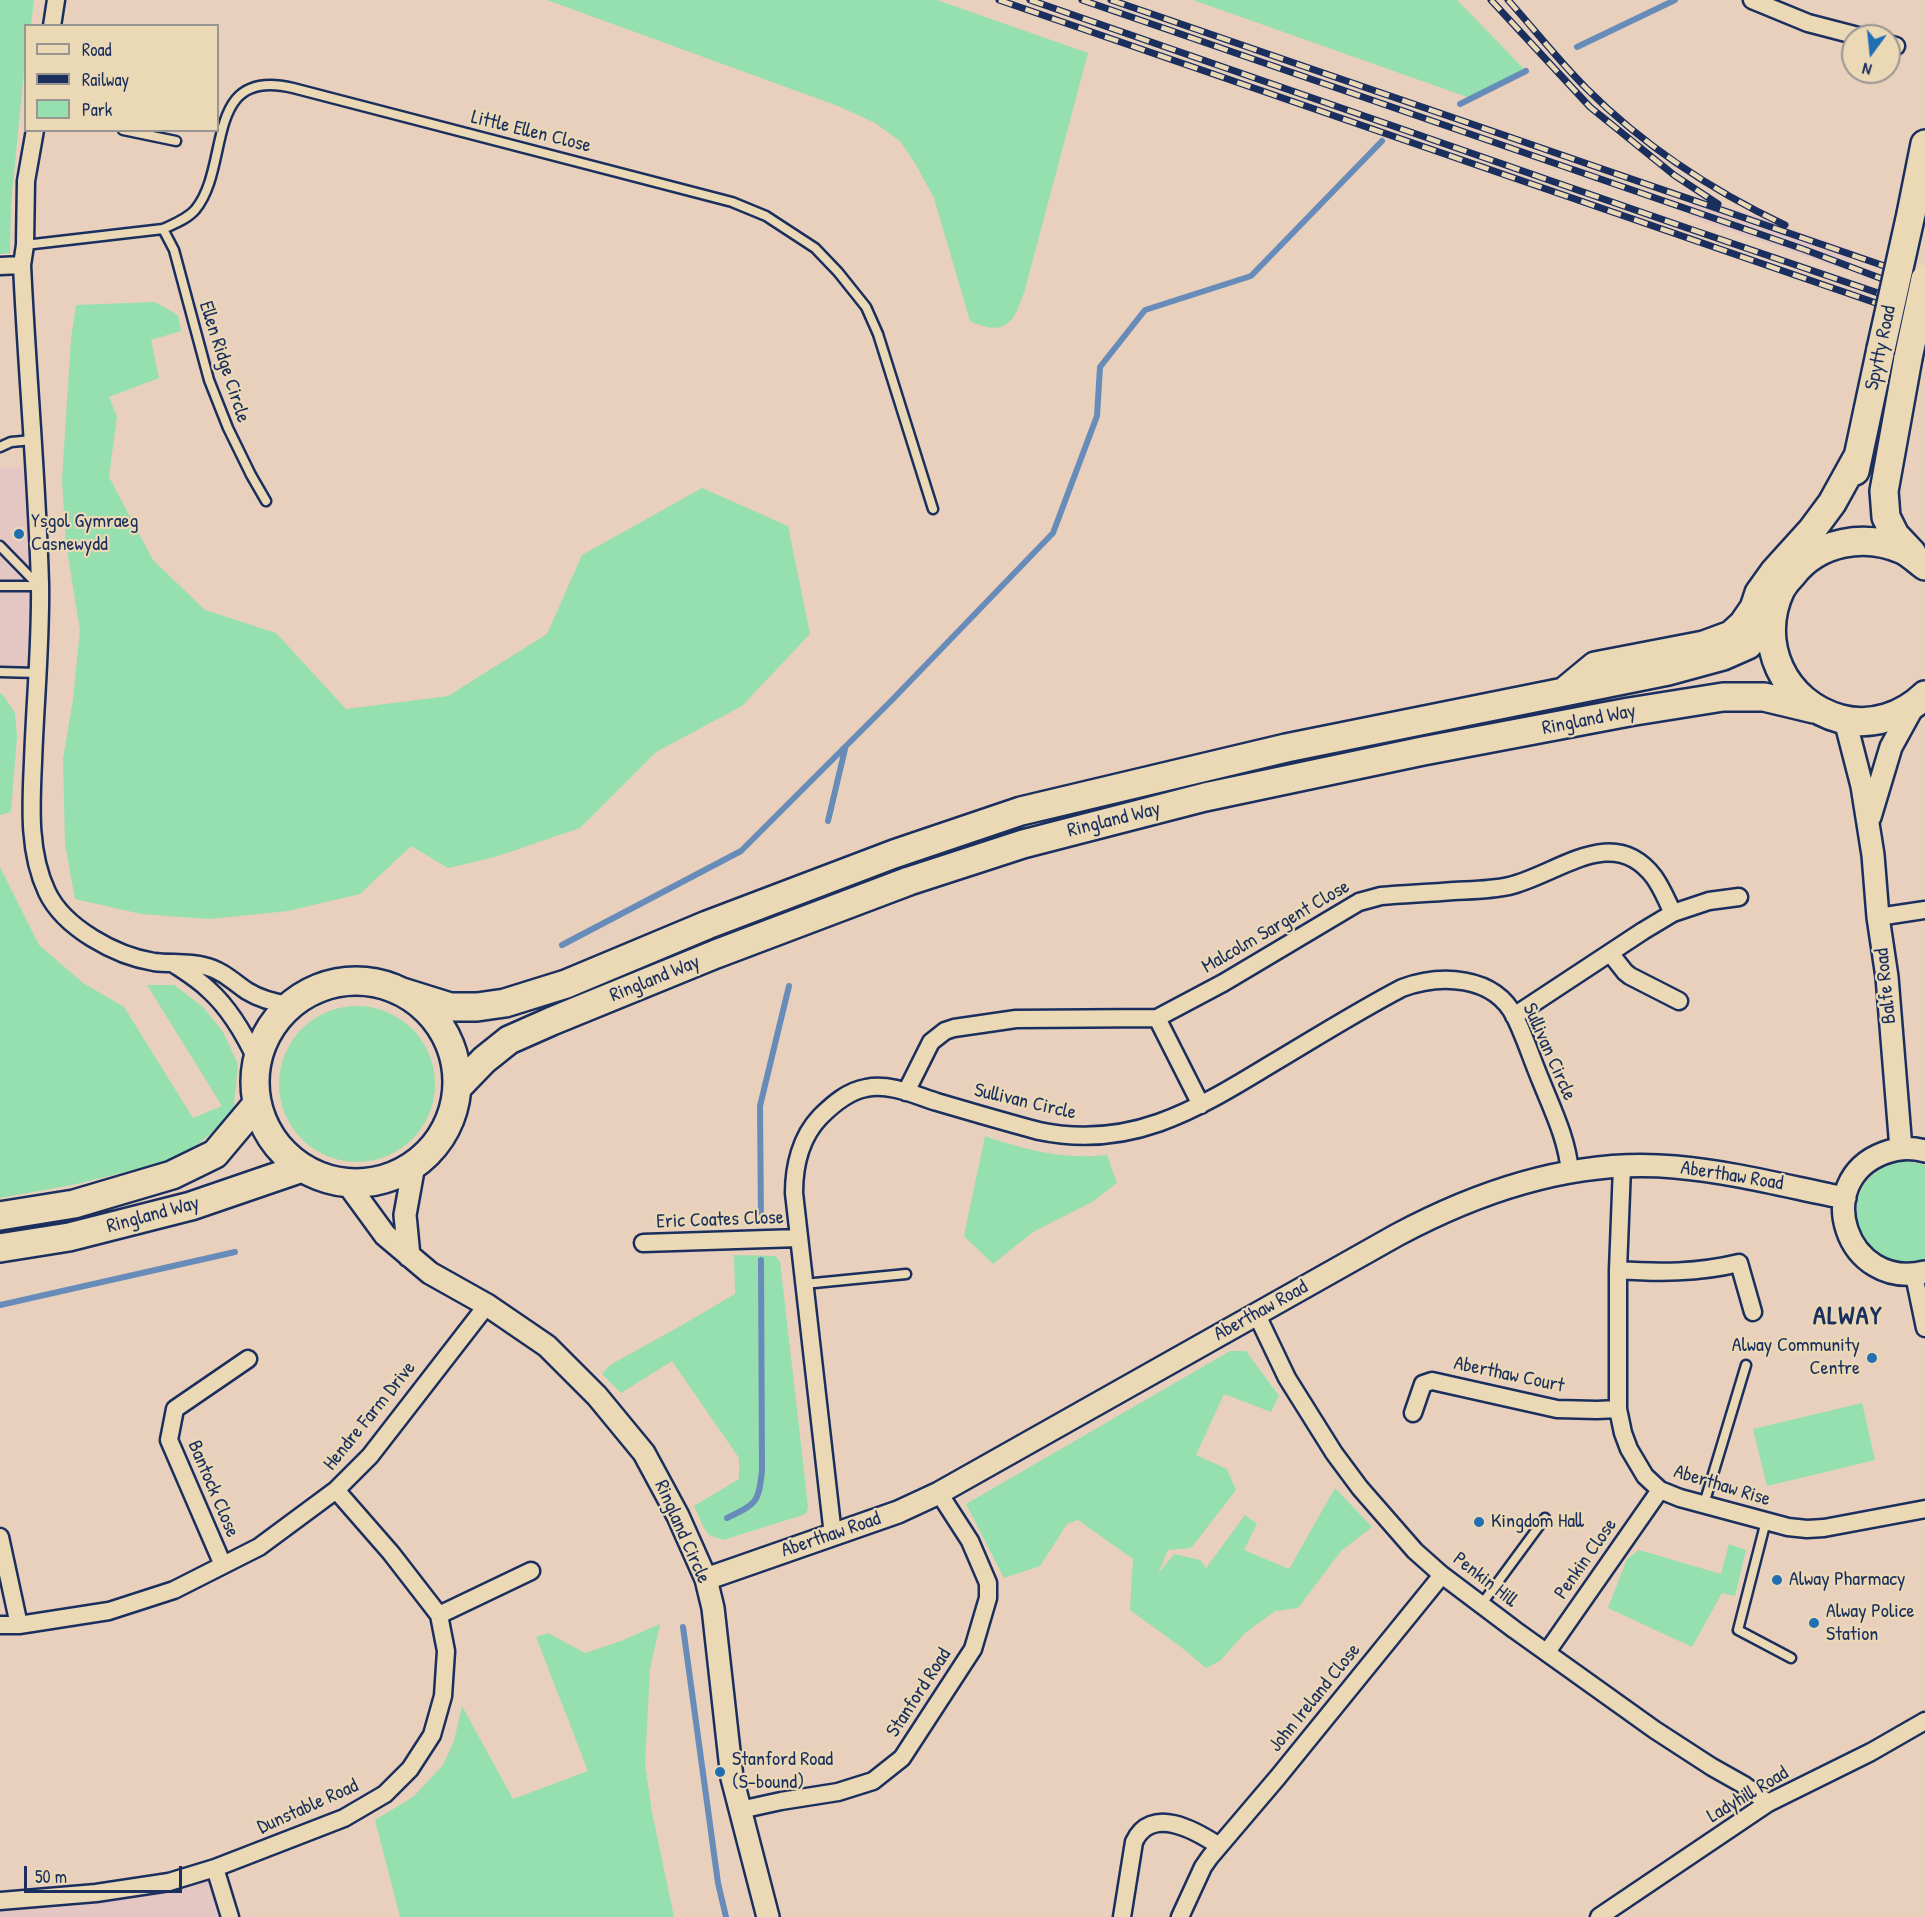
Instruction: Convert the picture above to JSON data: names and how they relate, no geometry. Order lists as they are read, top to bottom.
{
  "streets": {
    "main road": ["Spytty Road", "Ringland Way", "Balfe Road"],
    "street": [
      "Malcolm Sargent Close",
      "Sullivan Circle",
      "Aberthaw Road",
      "Eric Coates Close",
      "Aberthaw Court",
      "Hendre Farm Drive",
      "Aberthaw Rise",
      "Bantock Close",
      "Ringland Circle",
      "Penkin Close",
      "Penkin Hill",
      "Stanford Road",
      "John Ireland Close",
      "Ladyhill Road",
      "Dunstable Road"
    ],
    "lane": ["Little Ellen Close", "Ellen Ridge Circle"]
  },
  "crossings": [
    ["Little Ellen Close", "Ellen Ridge Circle"],
    ["Spytty Road", "Ringland Way"],
    ["Spytty Road", "Balfe Road"],
    ["Ringland Way", "Balfe Road"],
    ["Ringland Way", "Ringland Circle"],
    ["Malcolm Sargent Close", "Sullivan Circle"],
    ["Sullivan Circle", "Aberthaw Road"],
    ["Sullivan Circle", "Eric Coates Close"],
    ["Aberthaw Road", "Aberthaw Rise"],
    ["Aberthaw Road", "Ringland Circle"],
    ["Aberthaw Road", "Penkin Hill"],
    ["Aberthaw Road", "Stanford Road"],
    ["Aberthaw Court", "Aberthaw Rise"],
    ["Hendre Farm Drive", "Bantock Close"],
    ["Hendre Farm Drive", "Ringland Circle"],
    ["Hendre Farm Drive", "Dunstable Road"],
    ["Aberthaw Rise", "Penkin Close"],
    ["Ringland Circle", "Stanford Road"],
    ["Penkin Close", "Penkin Hill"],
    ["Penkin Hill", "John Ireland Close"],
    ["Penkin Hill", "Ladyhill Road"]
  ],
  "districts": ["ALWAY"],
  "places": [
    "Ysgol Gymraeg Casnewydd",
    "Alway Community Centre",
    "Kingdom Hall",
    "Alway Pharmacy",
    "Alway Police Station",
    "Stanford Road (S-bound)"
  ],
  "legend": ["Road", "Railway", "Park"],
  "scale_bar": "50 m",
  "north": "bottom"
}
